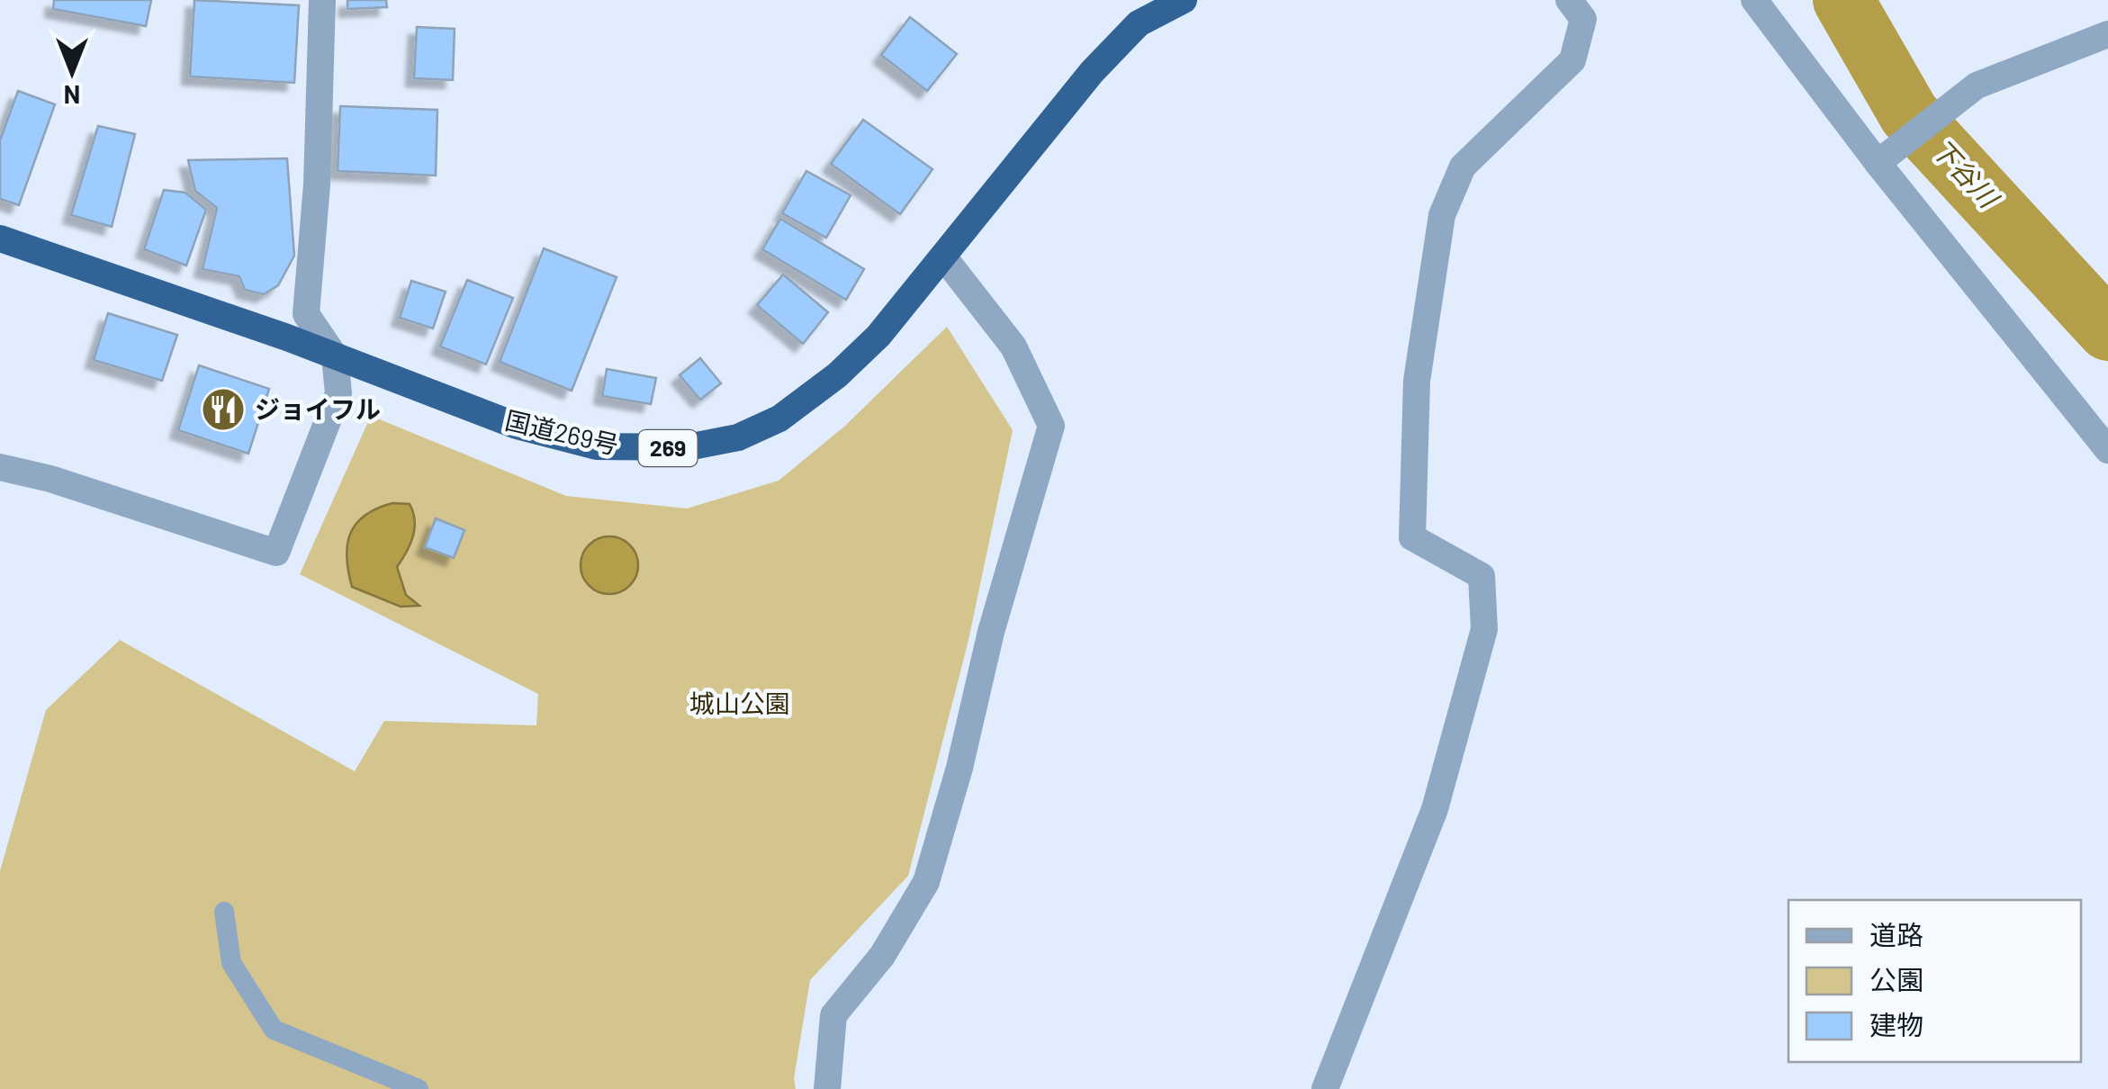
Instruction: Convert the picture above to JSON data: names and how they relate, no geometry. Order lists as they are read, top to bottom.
{
  "streets": {
    "highway": ["国道269号", "269"]
  },
  "water": ["下谷川"],
  "parks": ["城山公園"],
  "places": {
    "restaurant": ["ジョイフル"]
  },
  "legend": ["道路", "公園", "建物"],
  "north": "bottom"
}
